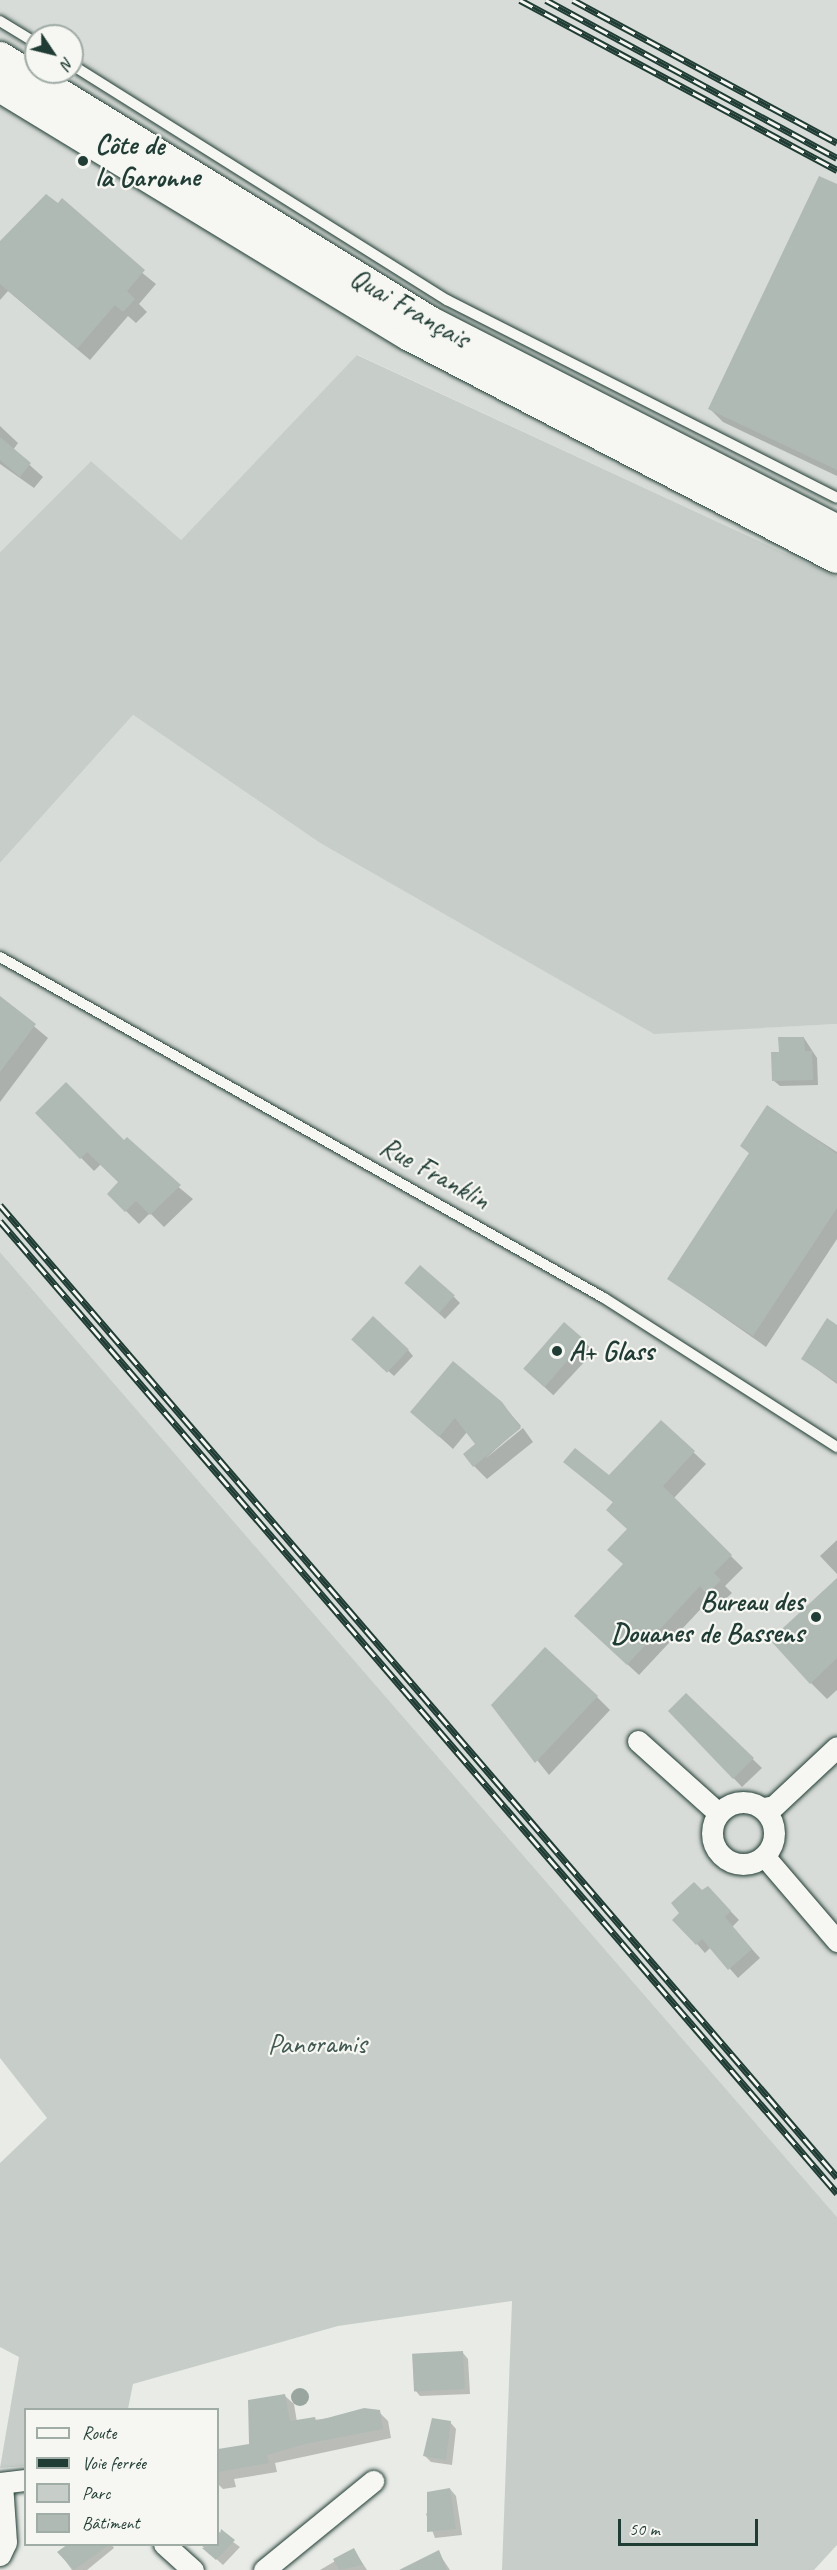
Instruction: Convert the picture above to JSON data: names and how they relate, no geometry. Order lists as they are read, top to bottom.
{
  "streets": {
    "main road": ["Quai Français"],
    "lane": ["Rue Franklin"]
  },
  "parks": ["Panoramis"],
  "places": ["Côte de la Garonne", "A+ Glass", "Bureau des Douanes de Bassens"],
  "legend": [
    "Route",
    "Voie ferrée",
    "Parc",
    "Bâtiment"
  ],
  "scale_bar": "50 m",
  "north": "bottom right"
}
